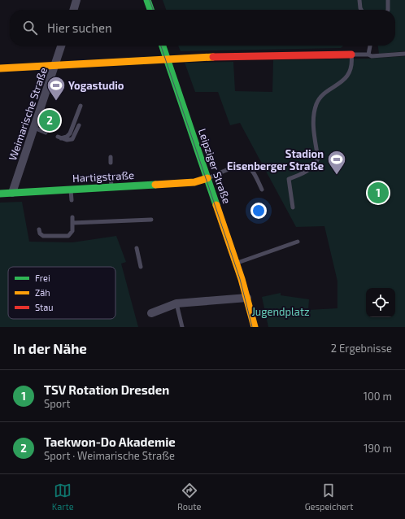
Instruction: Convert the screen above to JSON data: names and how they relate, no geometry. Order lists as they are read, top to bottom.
{
  "streets": {
    "street": ["Weimarische Straße", "Leipziger Straße", "Hartigstraße"]
  },
  "crossings": [
    ["Weimarische Straße", "Hartigstraße"],
    ["Leipziger Straße", "Hartigstraße"]
  ],
  "parks": ["Jugendplatz"],
  "places": {
    "sports": ["Yogastudio", "Stadion Eisenberger Straße"]
  },
  "legend": ["Frei", "Zäh", "Stau"],
  "page": {
    "search": "Hier suchen",
    "pins": ["2", "1"],
    "heading": ["In der Nähe", "2 Ergebnisse"],
    "list": [
      {
        "mark": "1",
        "name": "TSV Rotation Dresden",
        "note": "Sport",
        "value": "100 m"
      },
      {
        "mark": "2",
        "name": "Taekwon-Do Akademie",
        "note": "Sport · Weimarische Straße",
        "value": "190 m"
      }
    ],
    "nav": ["Karte", "Route", "Gespeichert"]
  }
}
